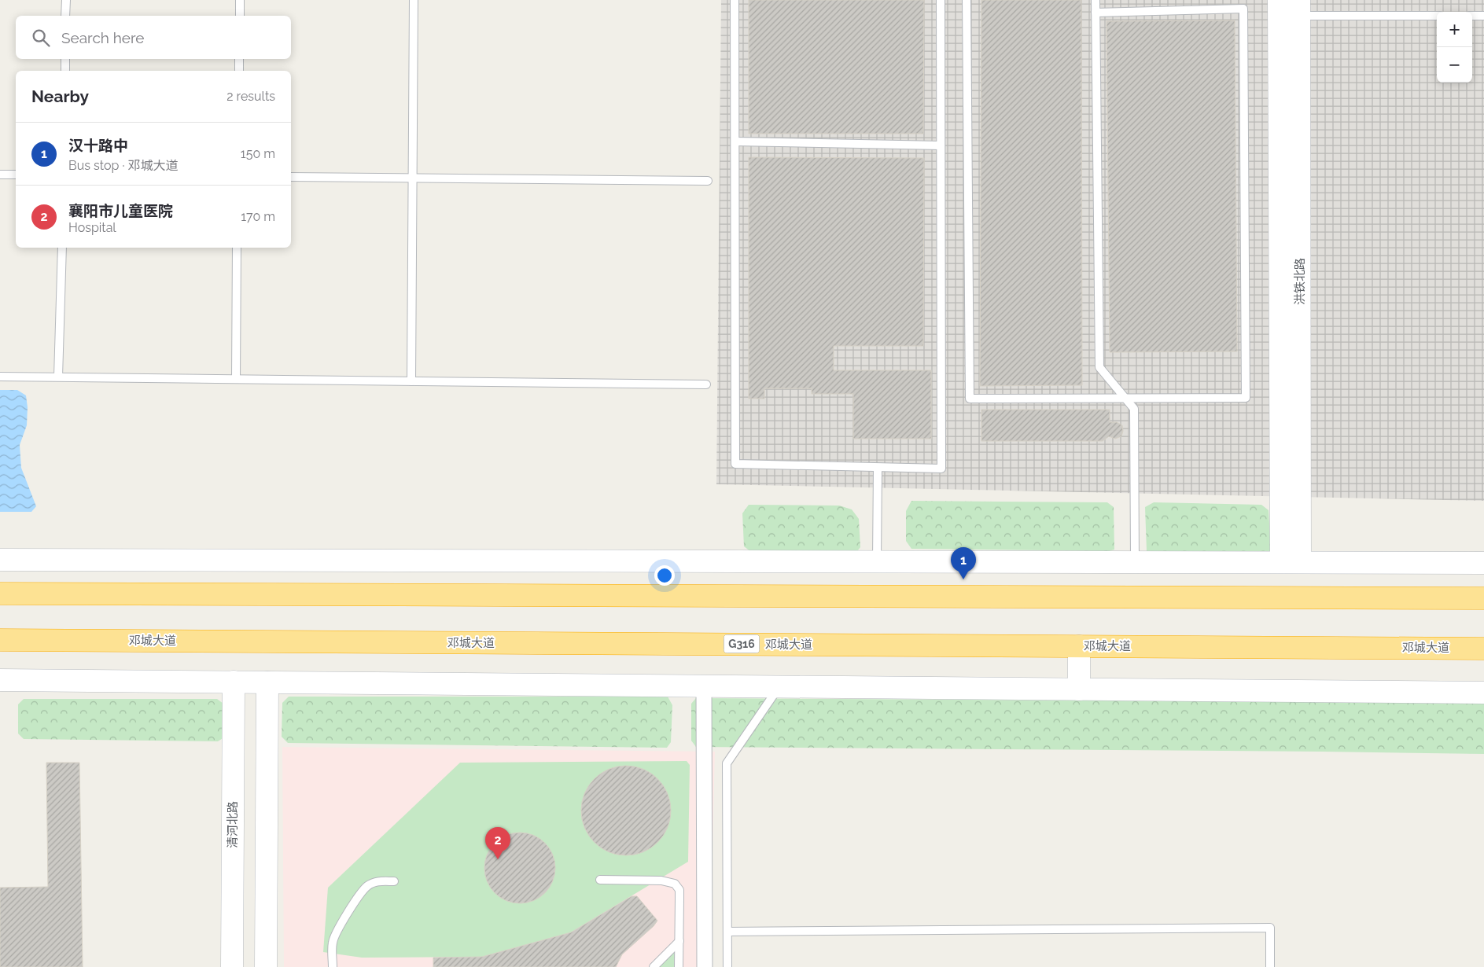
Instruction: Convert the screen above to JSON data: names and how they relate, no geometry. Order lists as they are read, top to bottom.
{
  "streets": {
    "highway": ["邓城大道", "G316"],
    "street": ["洪铁北路", "清河北路"]
  },
  "page": {
    "map_buttons": ["+", "−"],
    "search": "Search here",
    "heading": ["Nearby", "2 results"],
    "list": [
      {
        "mark": "1",
        "name": "汉十路中",
        "note": "Bus stop · 邓城大道",
        "value": "150 m"
      },
      {
        "mark": "2",
        "name": "襄阳市儿童医院",
        "note": "Hospital",
        "value": "170 m"
      }
    ],
    "pins": ["1", "2"]
  }
}
